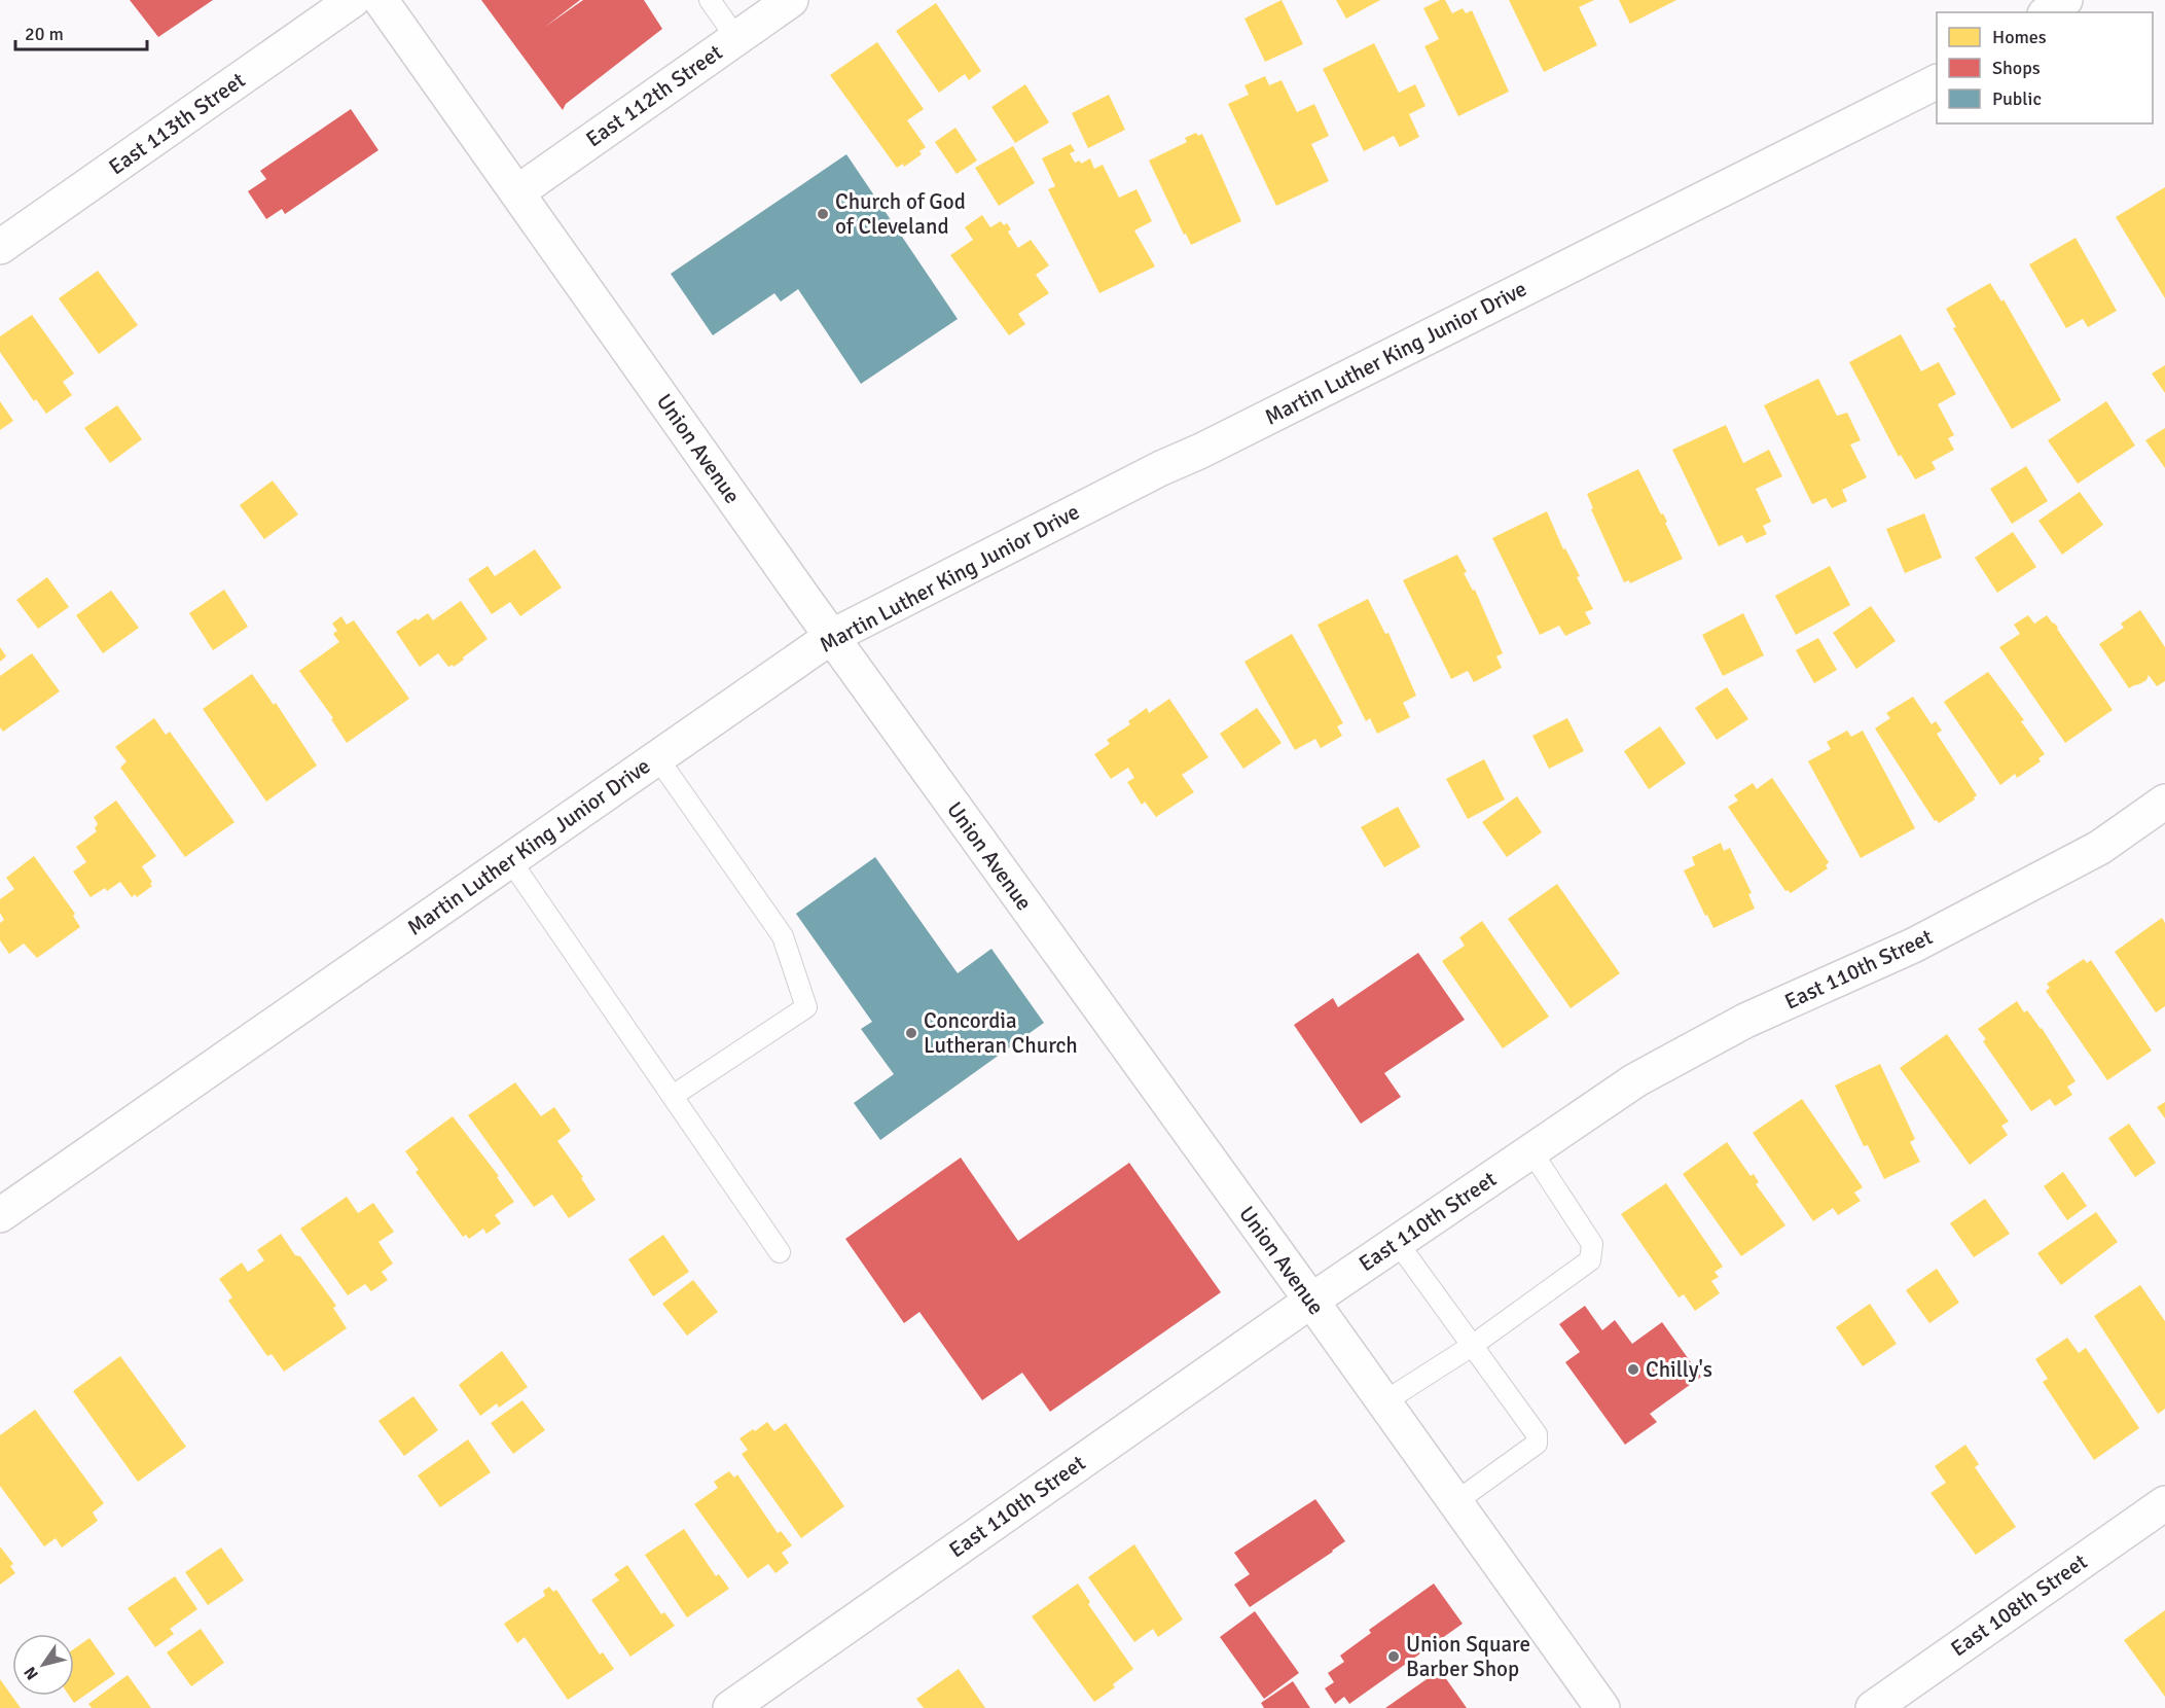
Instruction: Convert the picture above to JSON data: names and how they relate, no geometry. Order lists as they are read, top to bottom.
{
  "streets": {
    "street": [
      "East 112th Street",
      "East 113th Street",
      "Martin Luther King Junior Drive",
      "Union Avenue",
      "East 110th Street",
      "East 108th Street"
    ]
  },
  "crossings": [
    ["East 112th Street", "Union Avenue"],
    ["Martin Luther King Junior Drive", "Union Avenue"],
    ["Union Avenue", "East 110th Street"]
  ],
  "places": [
    "Church of God of Cleveland",
    "Concordia Lutheran Church",
    "Chilly's",
    "Union Square Barber Shop"
  ],
  "legend": ["Homes", "Shops", "Public"],
  "scale_bar": "20 m",
  "north": "bottom left"
}
